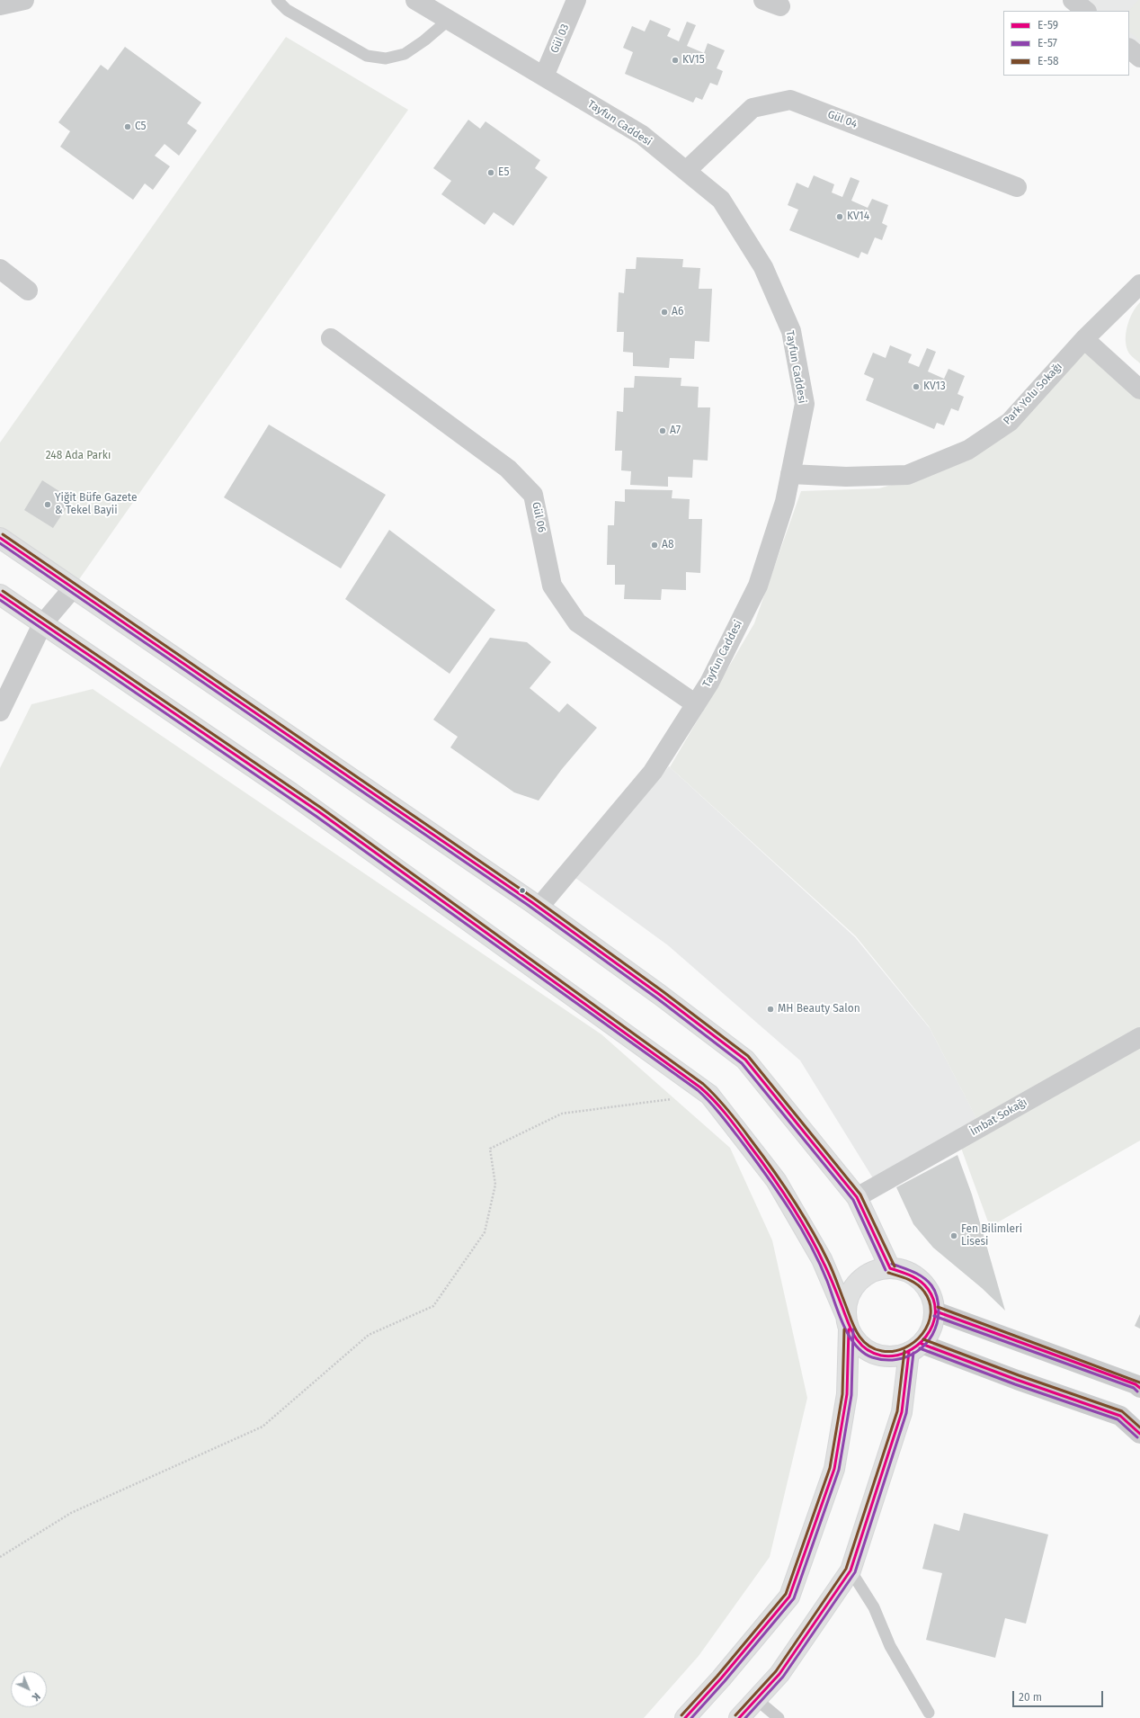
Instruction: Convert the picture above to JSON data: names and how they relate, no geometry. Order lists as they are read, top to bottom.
{
  "streets": {
    "street": [
      "Gül 03",
      "Gül 04",
      "Tayfun Caddesi",
      "Park Yolu Sokağı",
      "Gül 06",
      "İmbat Sokağı"
    ]
  },
  "crossings": [
    ["Gül 03", "Tayfun Caddesi"],
    ["Gül 04", "Tayfun Caddesi"],
    ["Tayfun Caddesi", "Park Yolu Sokağı"],
    ["Tayfun Caddesi", "Gül 06"]
  ],
  "parks": ["248 Ada Parkı"],
  "places": [
    "KV15",
    "C5",
    "E5",
    "KV14",
    "A6",
    "KV13",
    "A7",
    "Yiğit Büfe Gazete & Tekel Bayii",
    "A8",
    "MH Beauty Salon",
    "Fen Bilimleri Lisesi"
  ],
  "lines": ["transit line E-58", "transit line E-59", "transit line E-57"],
  "legend": ["E-59", "E-57", "E-58"],
  "scale_bar": "20 m",
  "north": "bottom right"
}
